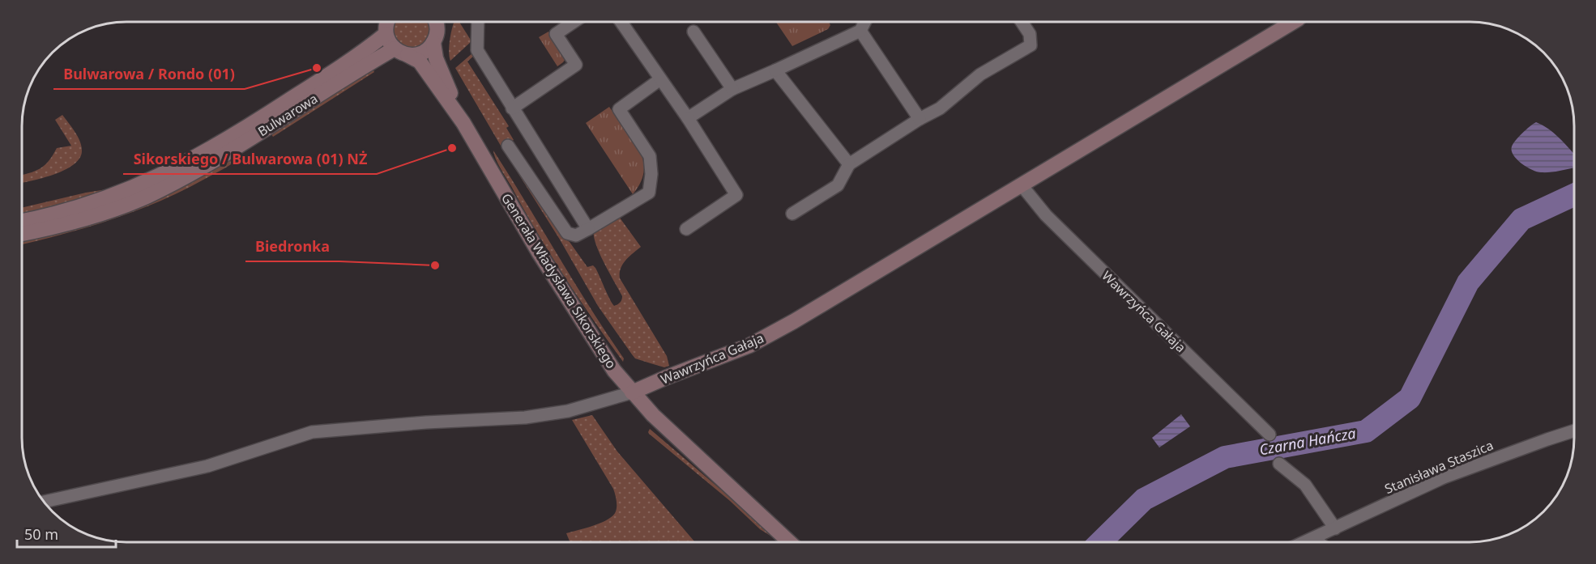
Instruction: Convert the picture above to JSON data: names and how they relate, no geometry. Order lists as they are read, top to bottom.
{
  "streets": {
    "main road": ["Bulwarowa", "Generała Władysława Sikorskiego", "Wawrzyńca Gałaja"],
    "street": ["Stanisława Staszica"]
  },
  "crossings": [
    ["Bulwarowa", "Generała Władysława Sikorskiego"],
    ["Generała Władysława Sikorskiego", "Wawrzyńca Gałaja"]
  ],
  "water": ["Czarna Hańcza"],
  "places": ["Bulwarowa / Rondo (01)", "Sikorskiego / Bulwarowa (01) NŻ", "Biedronka"],
  "scale_bar": "50 m"
}
